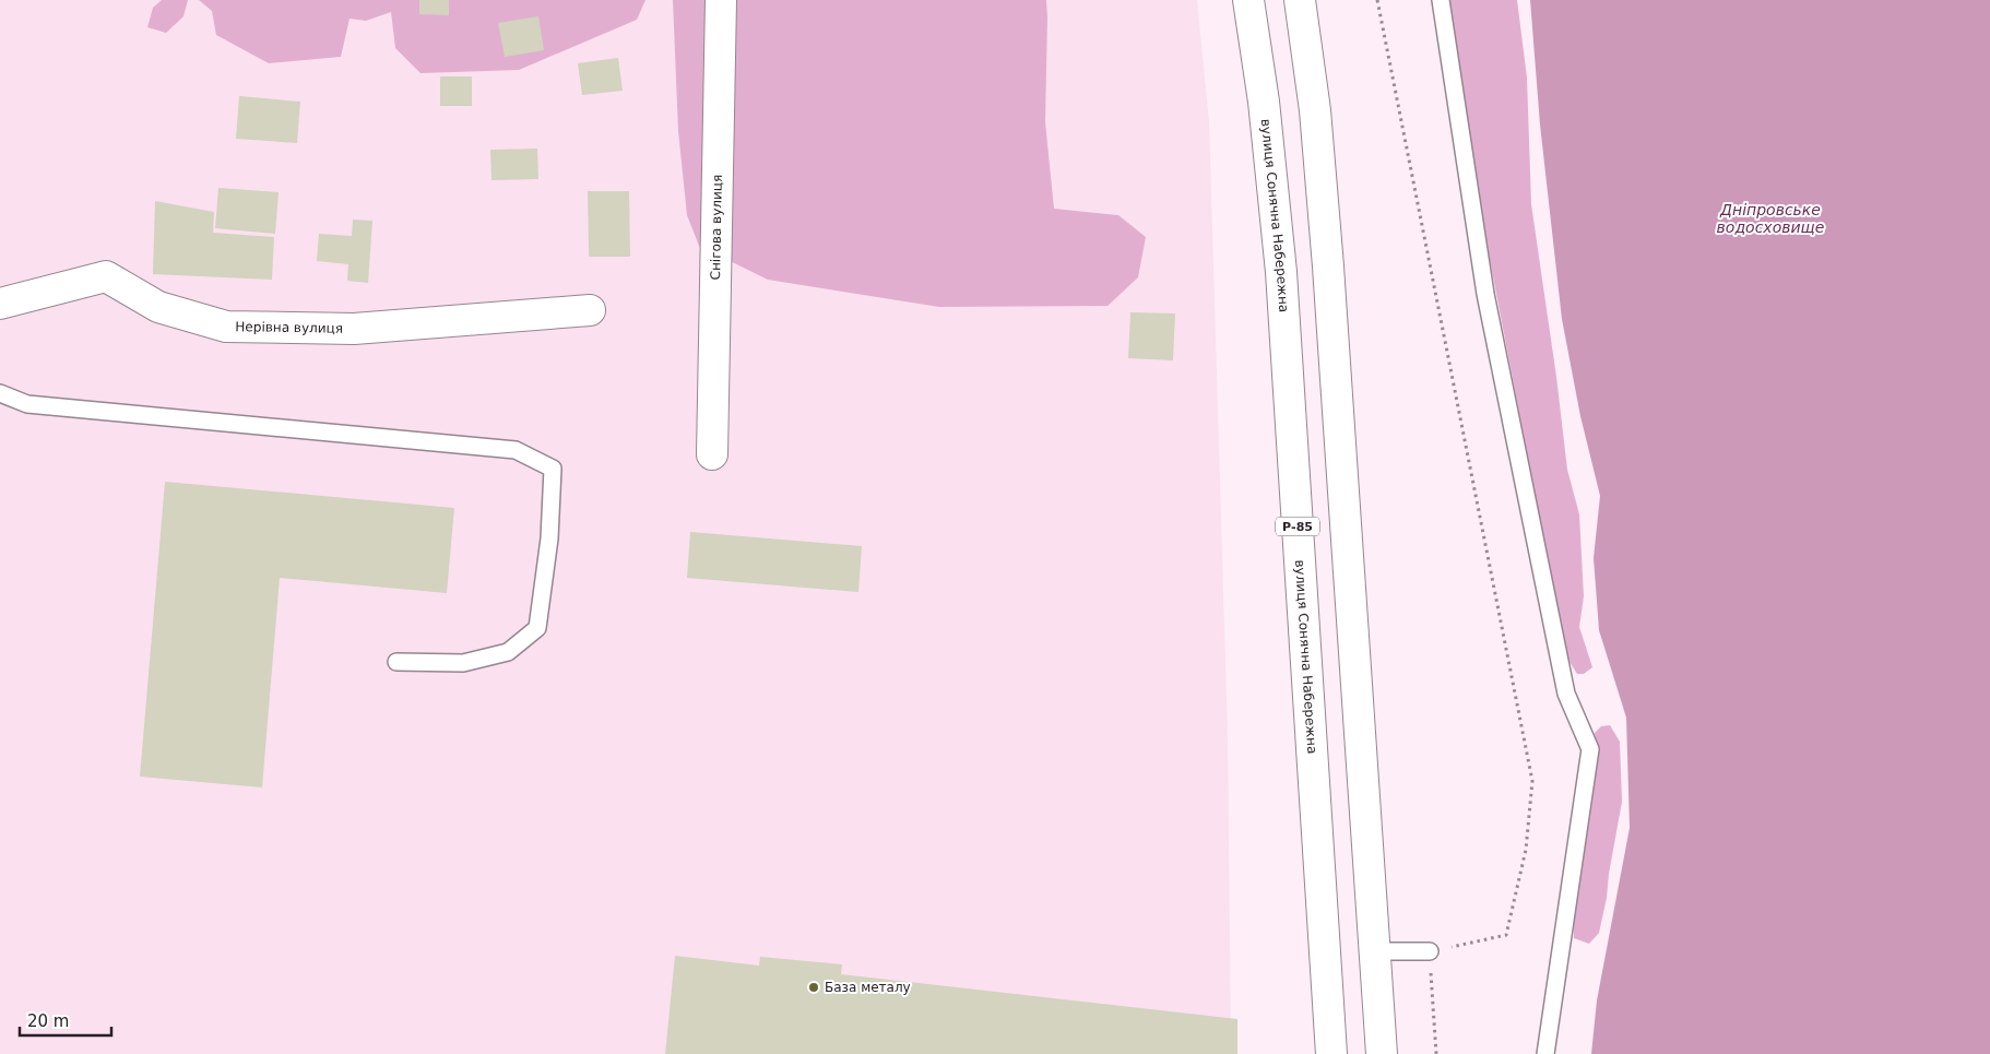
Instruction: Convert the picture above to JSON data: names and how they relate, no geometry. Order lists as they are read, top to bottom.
{
  "streets": {
    "main road": [
      "вулиця Сонячна Набережна",
      "Снігова вулиця",
      "Нерівна вулиця",
      "Р-85"
    ]
  },
  "water": ["Дніпровське водосховище"],
  "places": ["База металу"],
  "scale_bar": "20 m"
}
